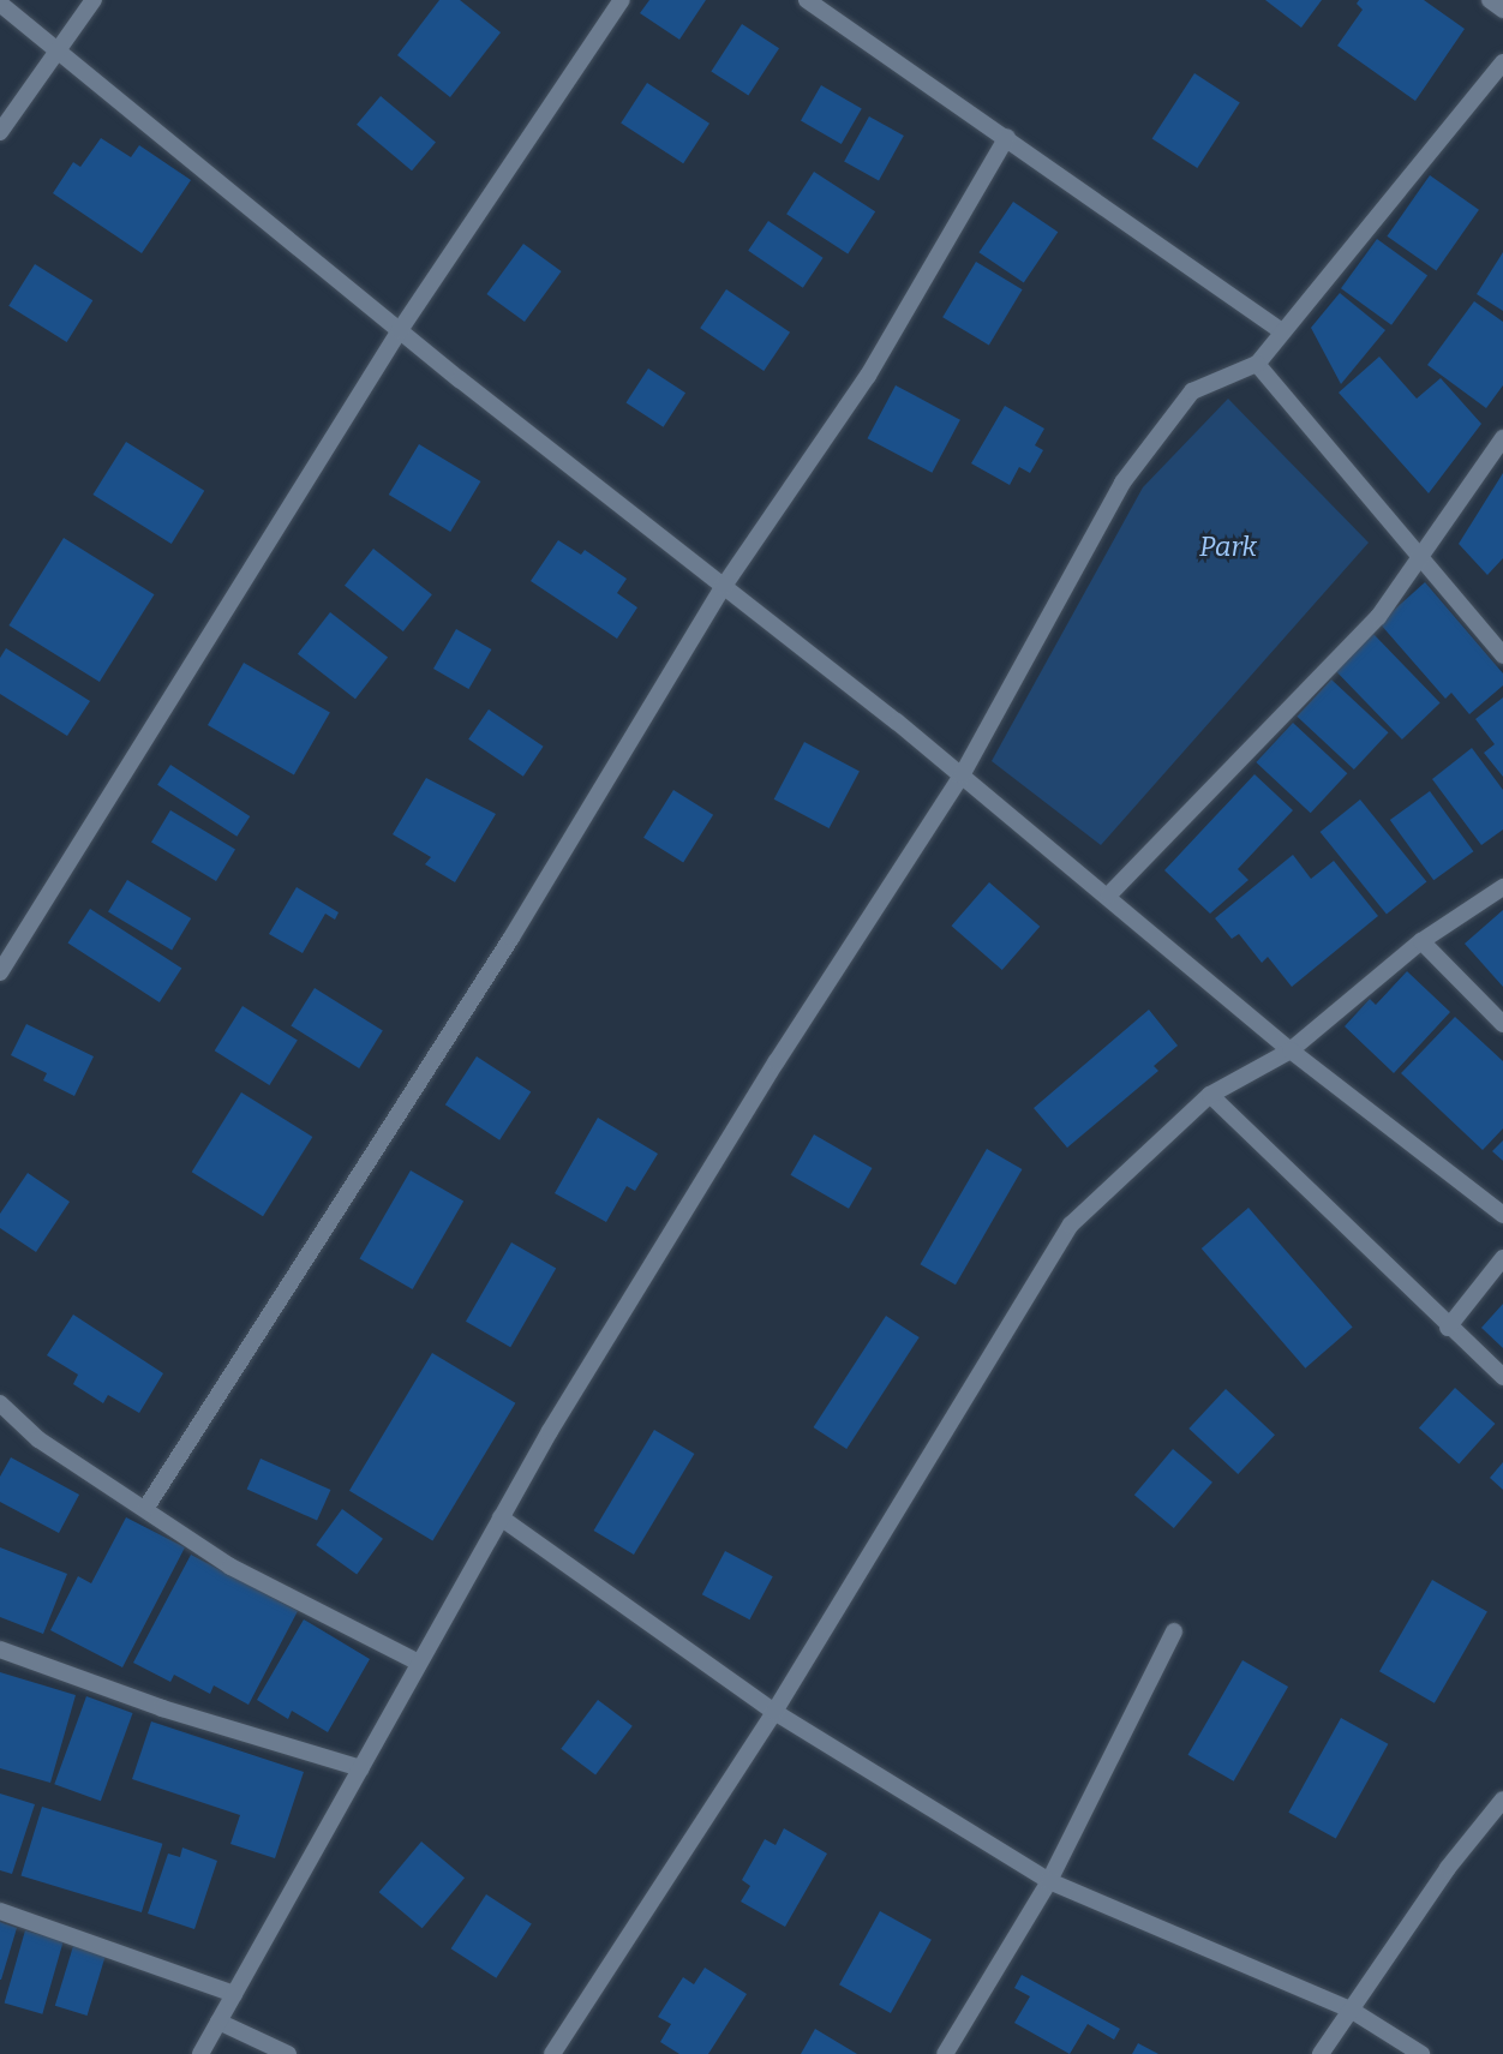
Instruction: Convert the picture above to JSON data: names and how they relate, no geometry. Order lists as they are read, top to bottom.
{
  "parks": ["Park"]
}
